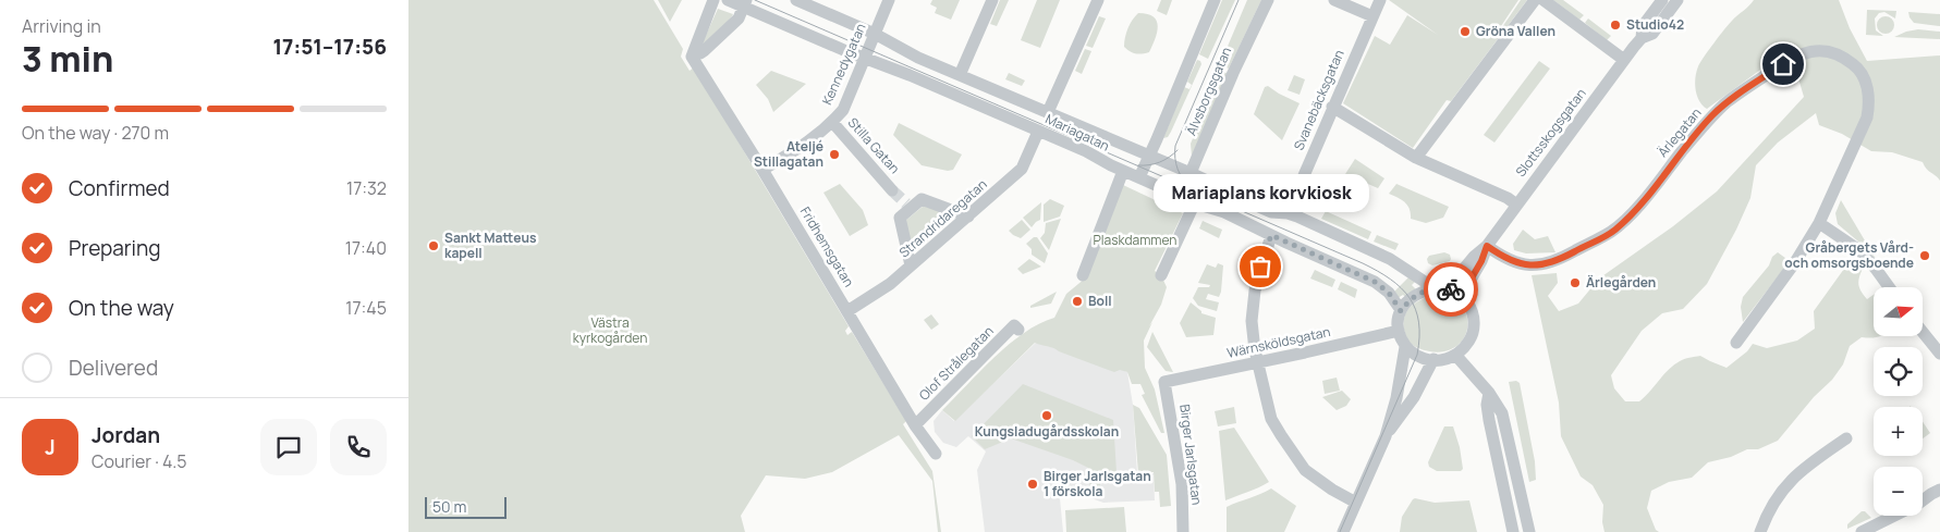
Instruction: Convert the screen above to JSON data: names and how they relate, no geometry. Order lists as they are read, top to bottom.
{
  "streets": {
    "street": [
      "Kennedygatan",
      "Älvsborgsgatan",
      "Svanebäcksgatan",
      "Mariagatan",
      "Slottsskogsgatan",
      "Ärlegatan",
      "Stilla Gatan",
      "Strandridaregatan",
      "Fridhemsgatan",
      "Wärnsköldsgatan",
      "Olof Strålegatan",
      "Birger Jarlsgatan"
    ]
  },
  "crossings": [
    ["Kennedygatan", "Mariagatan"],
    ["Kennedygatan", "Stilla Gatan"],
    ["Kennedygatan", "Fridhemsgatan"],
    ["Älvsborgsgatan", "Mariagatan"],
    ["Svanebäcksgatan", "Mariagatan"],
    ["Mariagatan", "Slottsskogsgatan"],
    ["Mariagatan", "Strandridaregatan"],
    ["Mariagatan", "Wärnsköldsgatan"],
    ["Slottsskogsgatan", "Ärlegatan"],
    ["Slottsskogsgatan", "Wärnsköldsgatan"],
    ["Strandridaregatan", "Fridhemsgatan"],
    ["Fridhemsgatan", "Olof Strålegatan"],
    ["Wärnsköldsgatan", "Birger Jarlsgatan"]
  ],
  "parks": ["Plaskdammen", "Västra kyrkogården"],
  "places": [
    "Studio42",
    "Gröna Vallen",
    "Ateljé Stillagatan",
    "Sankt Matteus kapell",
    "Gråbergets Vård- och omsorgsboende",
    "Mariaplans korvkiosk",
    "Ärlegården",
    "Boll",
    "Kungsladugårdsskolan",
    "Birger Jarlsgatan 1 förskola"
  ],
  "scale_bar": "50 m",
  "north": "right",
  "page": {
    "heading": ["3 min", "Arriving in", "17:51–17:56"],
    "panel": ["Jordan", "Courier · 4.5"],
    "bar": "On the way · 270 m",
    "list": [
      ["Confirmed", "17:32"],
      ["Preparing", "17:40"],
      ["On the way", "17:45"],
      "Delivered"
    ],
    "bubble": "Mariaplans korvkiosk",
    "map_buttons": ["+", "−"],
    "round": "J",
    "scale": "50 m"
  }
}
